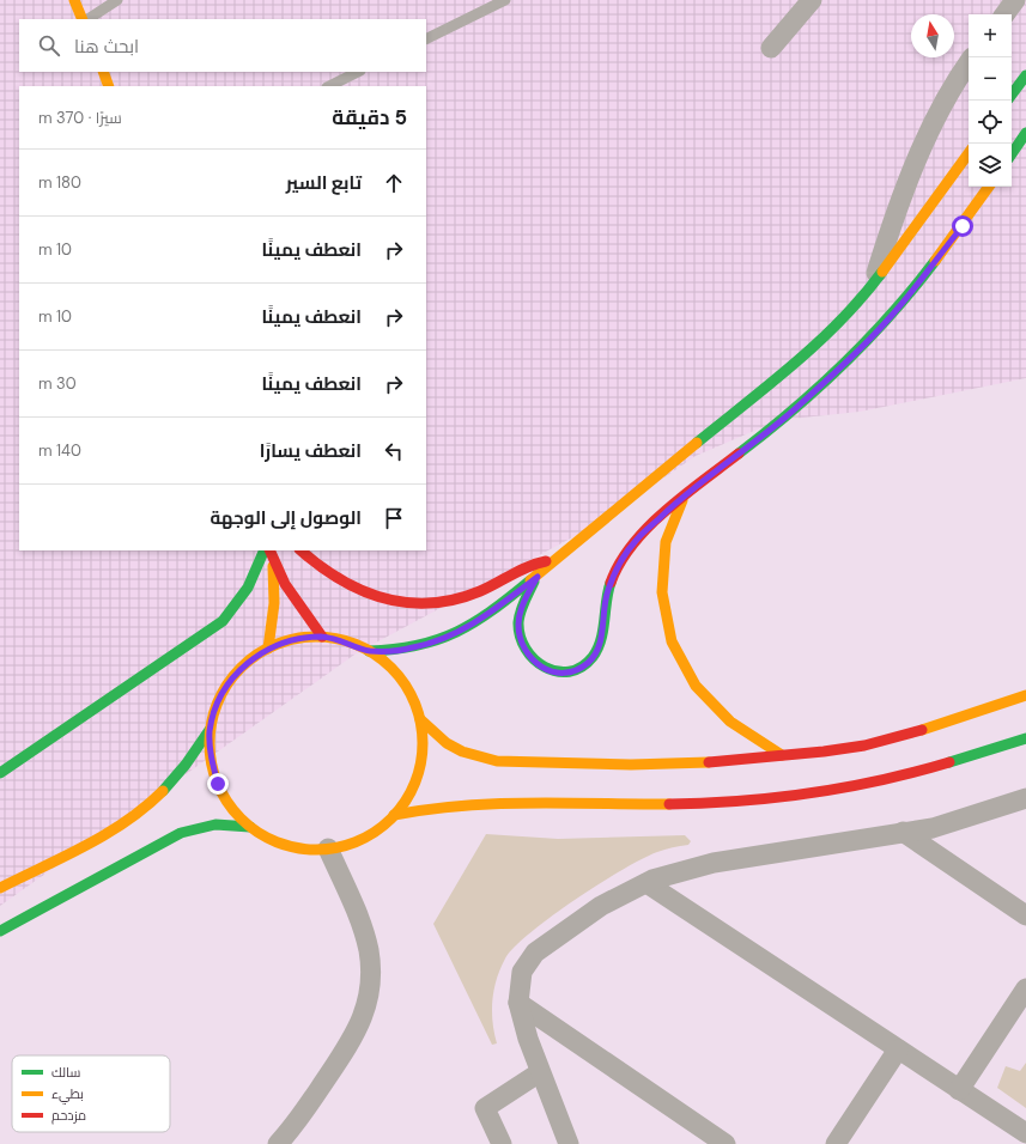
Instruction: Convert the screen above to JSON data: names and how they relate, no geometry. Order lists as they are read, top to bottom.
{
  "legend": ["سالك", "بطيء", "مزدحم"],
  "north": "top",
  "page": {
    "map_buttons": ["+", "−"],
    "search": "ابحث هنا",
    "heading": ["5 دقيقة", "سيرًا · 370 m"],
    "list": [
      ["تابع السير", "180 m"],
      ["انعطف يمينًا", "10 m"],
      ["انعطف يمينًا", "10 m"],
      ["انعطف يمينًا", "30 m"],
      ["انعطف يسارًا", "140 m"],
      "الوصول إلى الوجهة"
    ]
  }
}
